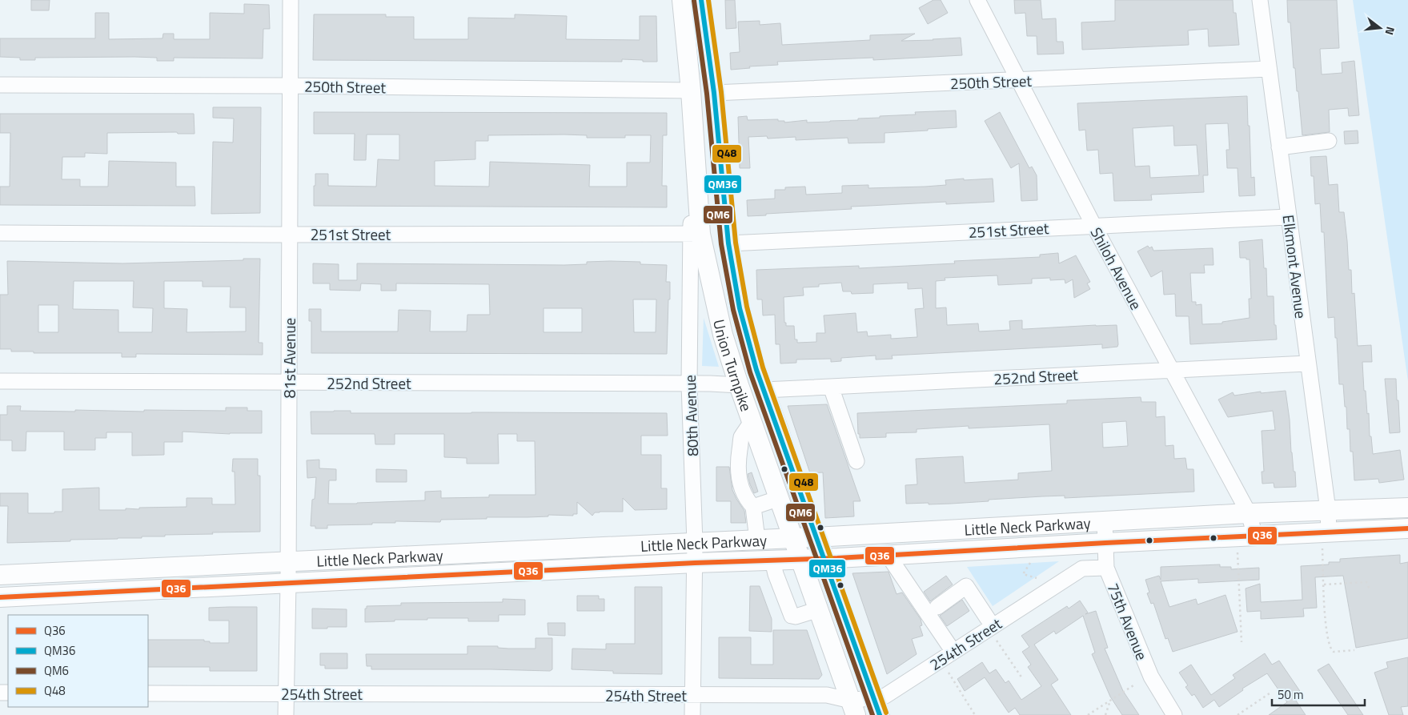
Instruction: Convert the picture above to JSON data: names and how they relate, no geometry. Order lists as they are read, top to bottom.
{
  "streets": {
    "main road": ["Union Turnpike", "Little Neck Parkway"],
    "street": [
      "250th Street",
      "251st Street",
      "Elkmont Avenue",
      "Shiloh Avenue",
      "81st Avenue",
      "252nd Street",
      "80th Avenue",
      "75th Avenue",
      "254th Street"
    ]
  },
  "crossings": [
    ["250th Street", "Elkmont Avenue"],
    ["250th Street", "Shiloh Avenue"],
    ["250th Street", "81st Avenue"],
    ["250th Street", "Union Turnpike"],
    ["251st Street", "Elkmont Avenue"],
    ["251st Street", "Shiloh Avenue"],
    ["251st Street", "81st Avenue"],
    ["251st Street", "Union Turnpike"],
    ["251st Street", "80th Avenue"],
    ["Elkmont Avenue", "252nd Street"],
    ["Elkmont Avenue", "Little Neck Parkway"],
    ["Shiloh Avenue", "252nd Street"],
    ["Shiloh Avenue", "Little Neck Parkway"],
    ["81st Avenue", "252nd Street"],
    ["81st Avenue", "Little Neck Parkway"],
    ["81st Avenue", "254th Street"],
    ["Union Turnpike", "252nd Street"],
    ["Union Turnpike", "80th Avenue"],
    ["Union Turnpike", "Little Neck Parkway"],
    ["Union Turnpike", "254th Street"],
    ["252nd Street", "80th Avenue"],
    ["80th Avenue", "Little Neck Parkway"],
    ["80th Avenue", "254th Street"],
    ["Little Neck Parkway", "75th Avenue"],
    ["75th Avenue", "254th Street"]
  ],
  "lines": [
    "transit line QM36",
    "transit line Q48",
    "transit line QM6",
    "transit line Q36"
  ],
  "legend": [
    "Q36",
    "QM36",
    "QM6",
    "Q48"
  ],
  "scale_bar": "50 m",
  "north": "right"
}
